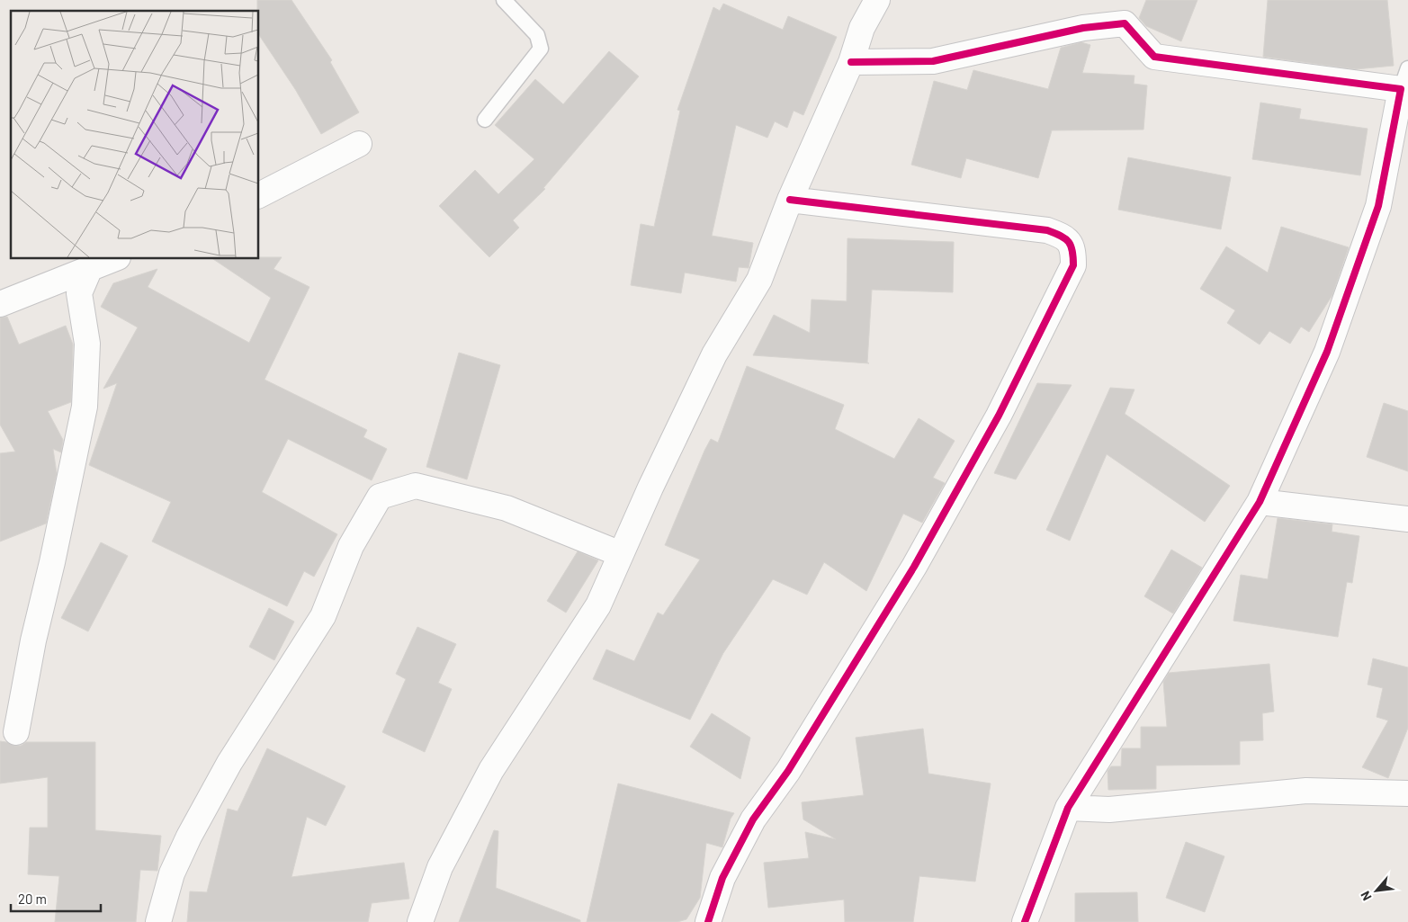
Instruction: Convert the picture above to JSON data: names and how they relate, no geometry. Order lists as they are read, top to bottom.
{
  "scale_bar": "20 m",
  "north": "bottom left"
}
